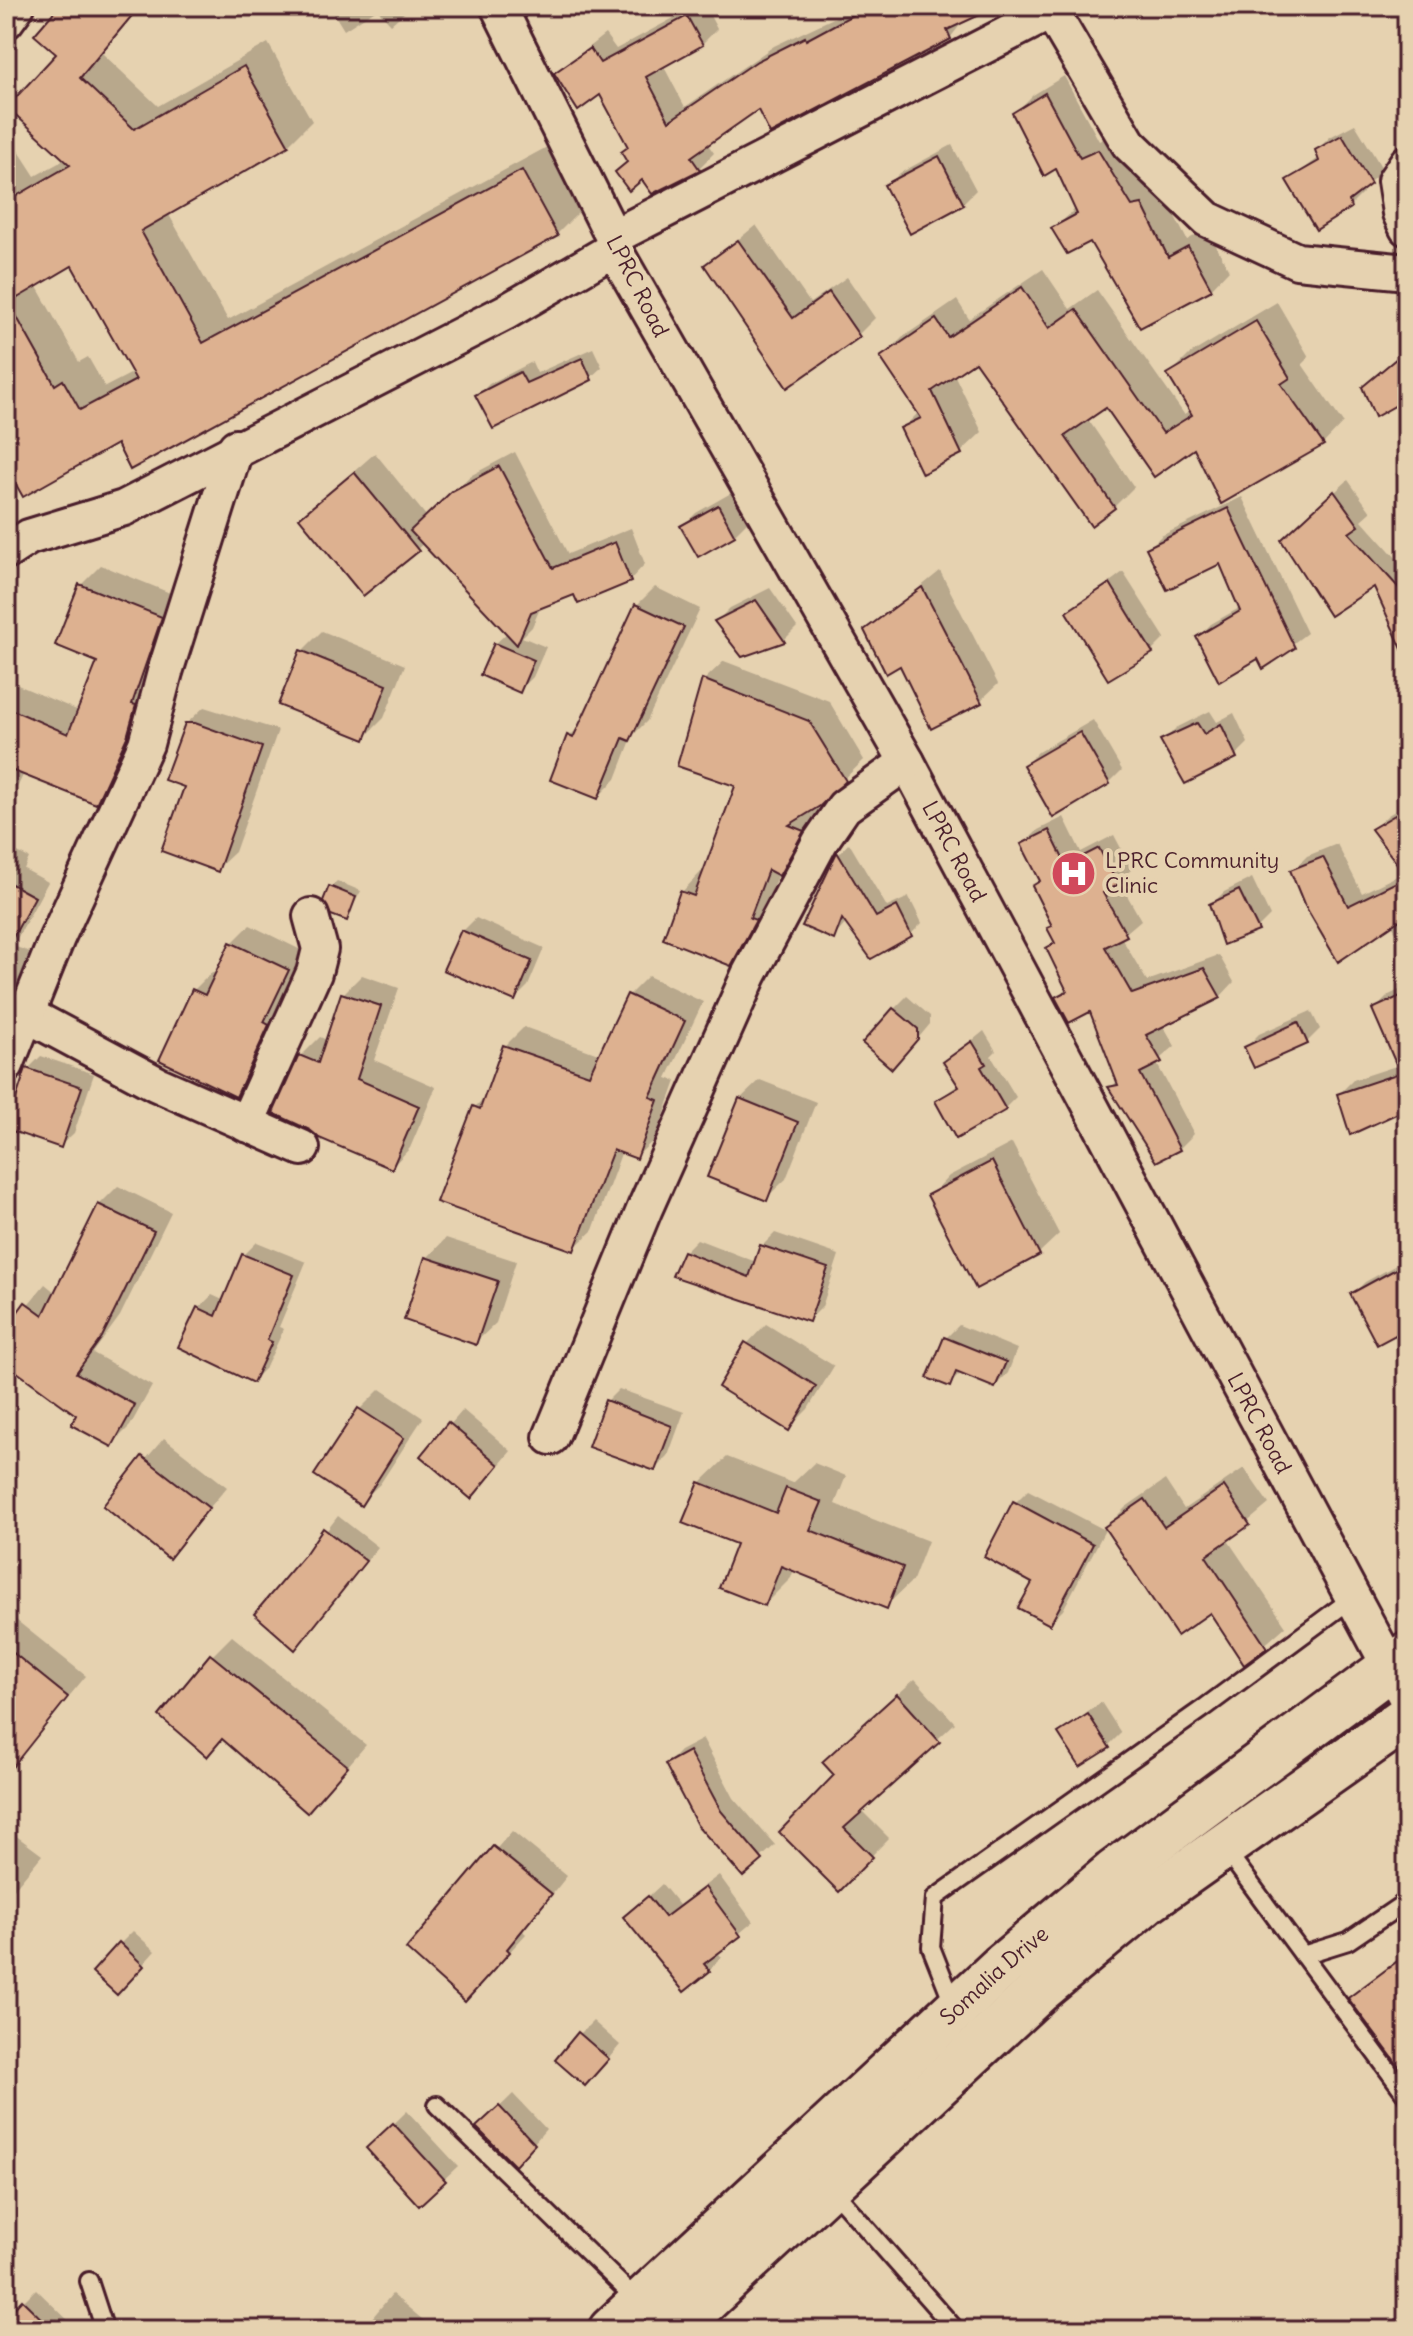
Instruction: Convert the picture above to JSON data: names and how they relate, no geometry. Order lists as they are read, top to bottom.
{
  "streets": {
    "main road": ["Somalia Drive"],
    "street": ["LPRC Road"]
  },
  "crossings": [
    ["LPRC Road", "Somalia Drive"]
  ],
  "places": {
    "hospital": ["LPRC Community Clinic"]
  }
}
